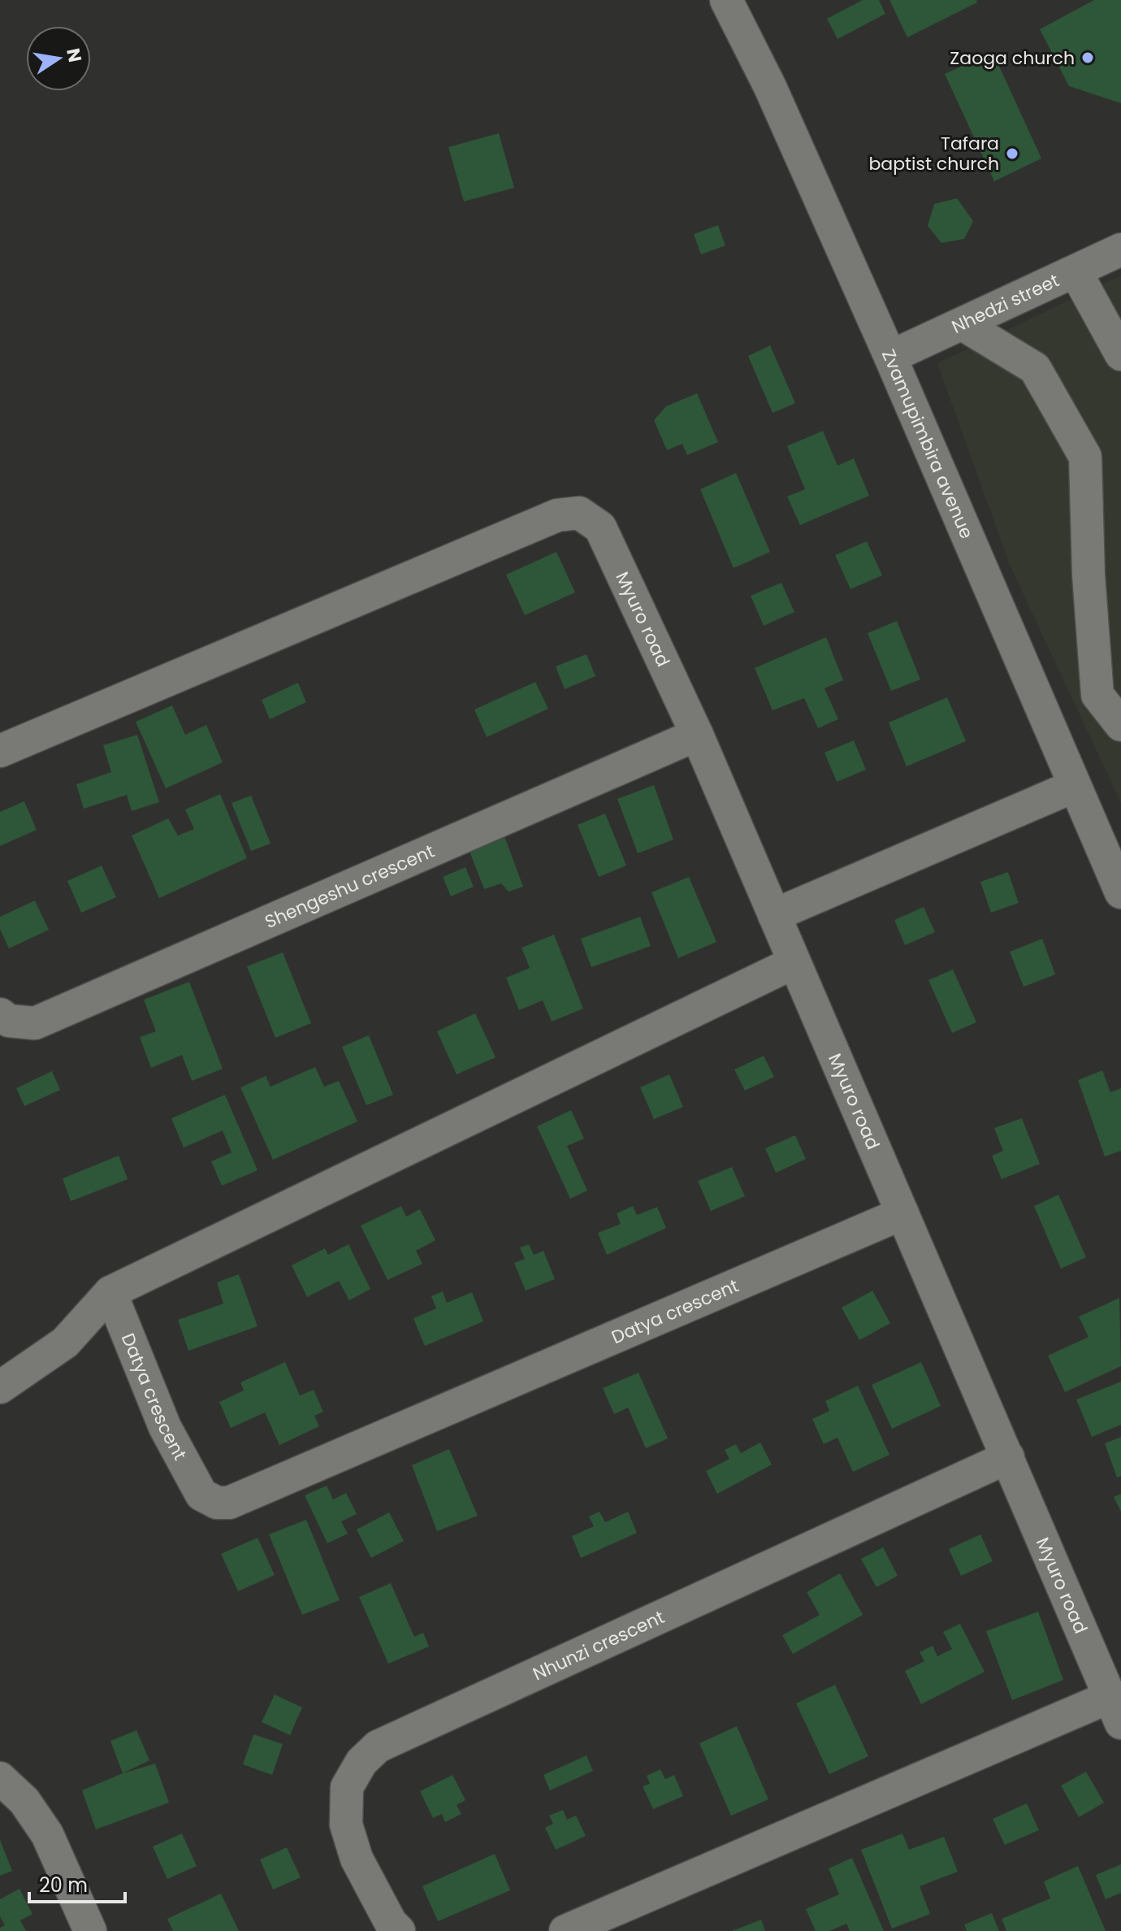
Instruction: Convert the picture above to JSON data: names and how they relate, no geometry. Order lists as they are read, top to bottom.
{
  "streets": {
    "street": [
      "Nhedzi street",
      "Zvamupimbira avenue",
      "Myuro road",
      "Shengeshu crescent",
      "Datya crescent",
      "Nhunzi crescent"
    ]
  },
  "crossings": [
    ["Nhedzi street", "Zvamupimbira avenue"],
    ["Myuro road", "Shengeshu crescent"],
    ["Myuro road", "Datya crescent"],
    ["Myuro road", "Nhunzi crescent"]
  ],
  "places": ["Zaoga church", "Tafara baptist church"],
  "scale_bar": "20 m",
  "north": "right"
}
